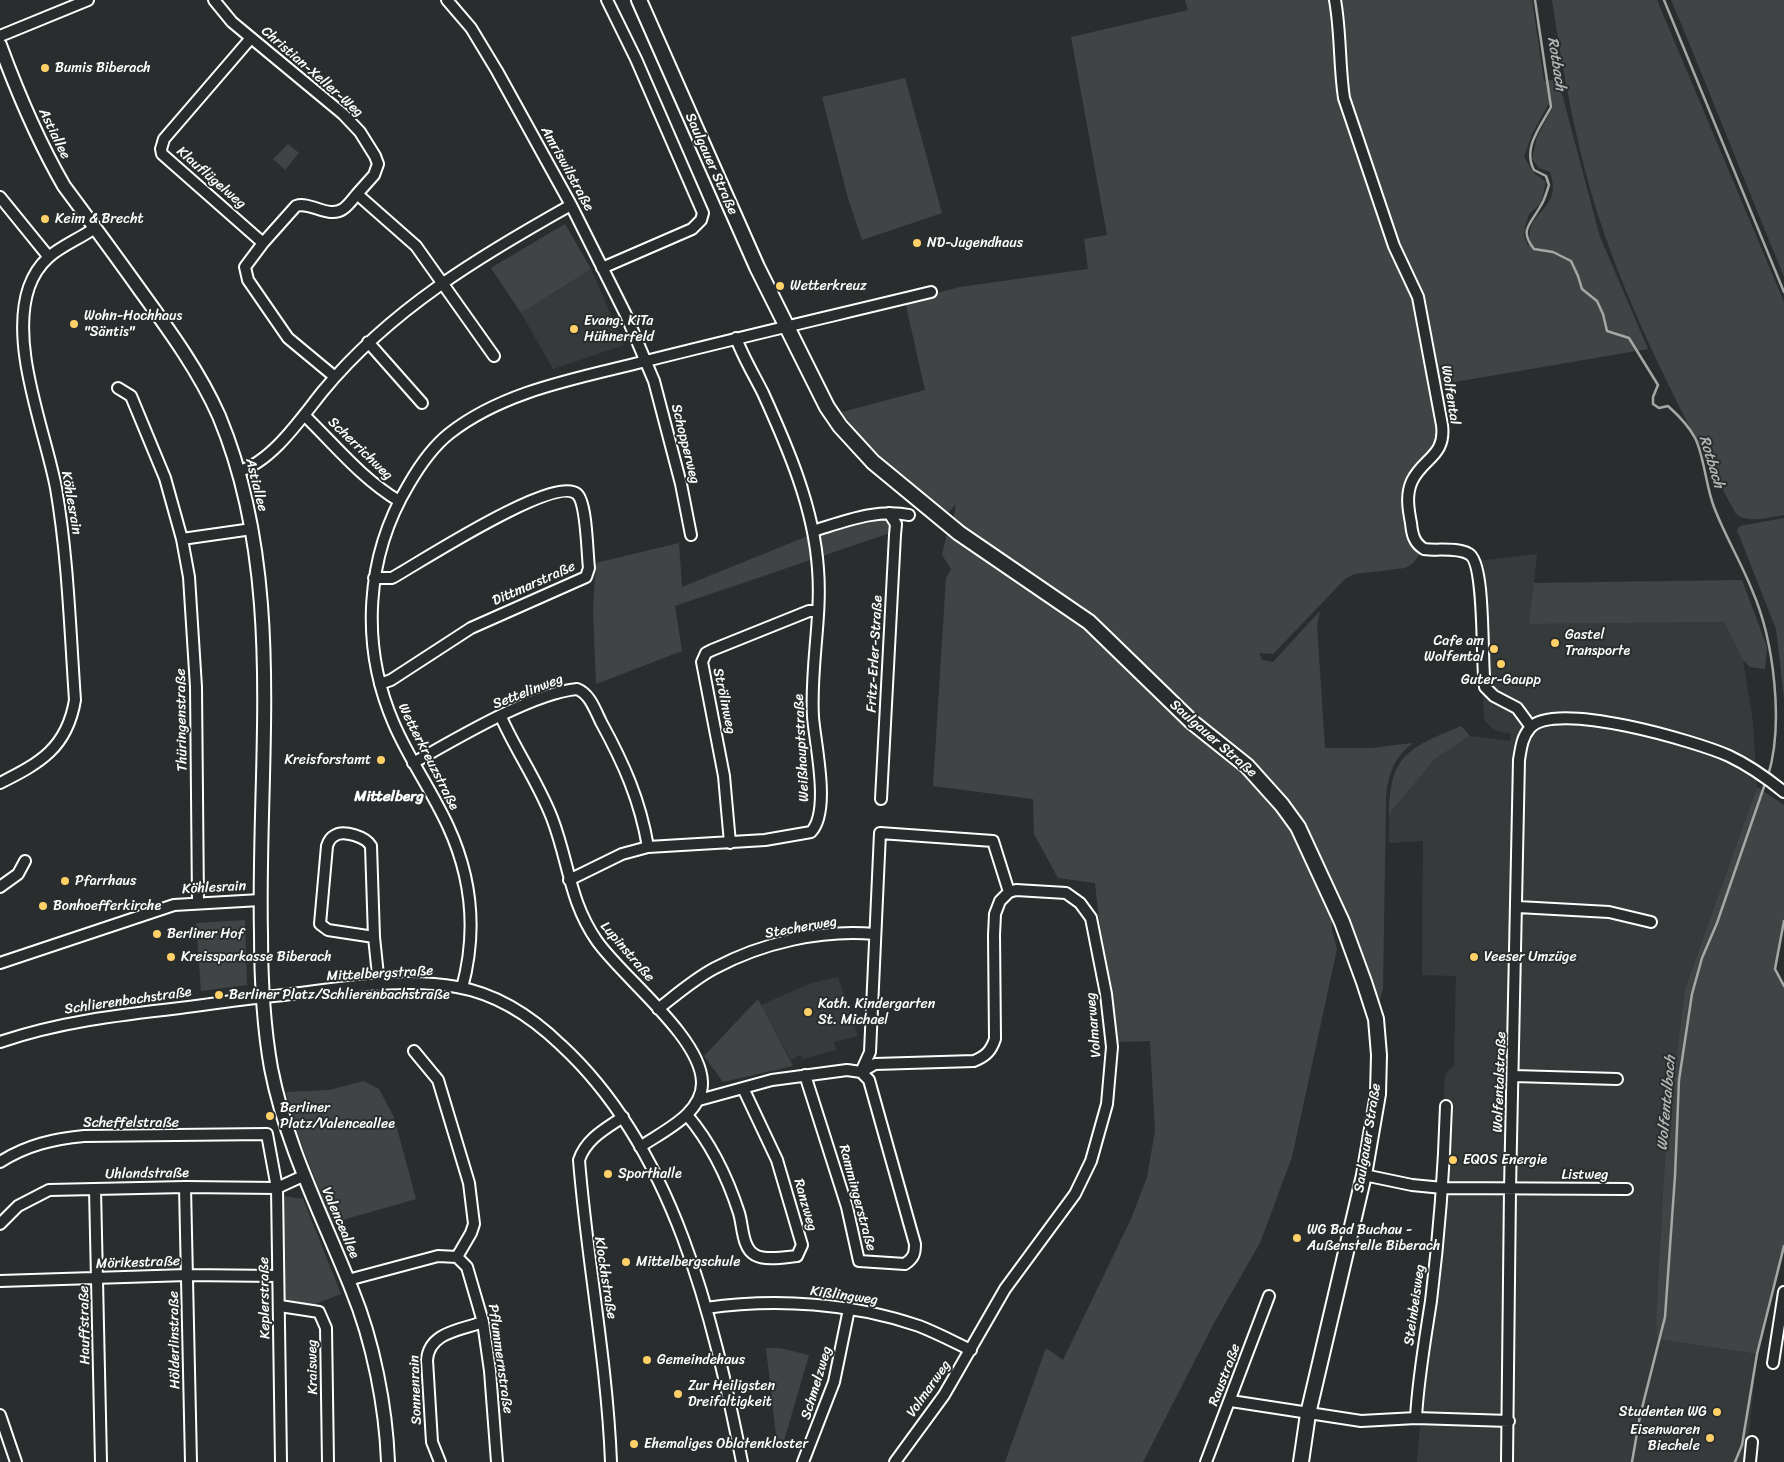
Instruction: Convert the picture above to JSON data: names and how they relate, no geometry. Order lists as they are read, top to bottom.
{
  "streets": {
    "main road": ["Saulgauer Straße"],
    "street": [
      "Christian-Xeller-Weg",
      "Astiallee",
      "Amriswilstraße",
      "Klauflügelweg",
      "Wolfental",
      "Schopperweg",
      "Scherrichweg",
      "Köhlesrain",
      "Dittmarstraße",
      "Fritz-Erler-Straße",
      "Settelinweg",
      "Strölinweg",
      "Thüringenstraße",
      "Weißhauptstraße",
      "Wetterkreuzstraße",
      "Stecherweg",
      "Lupinstraße",
      "Mittelbergstraße",
      "Schlierenbachstraße",
      "Volmarweg",
      "Wolfentalstraße",
      "Scheffelstraße",
      "Uhlandstraße",
      "Listweg",
      "Rammingerstraße",
      "Ranzweg",
      "Valenceallee",
      "Mörikestraße",
      "Klockhstraße",
      "Kißlingweg",
      "Keplerstraße",
      "Steinbeisweg",
      "Hauffstraße",
      "Hölderlinstraße",
      "Pflummernstraße",
      "Kraisweg",
      "Raustraße",
      "Schmelzweg",
      "Sonnenrain"
    ]
  },
  "crossings": [
    ["Christian-Xeller-Weg", "Klauflügelweg"],
    ["Astiallee", "Köhlesrain"],
    ["Astiallee", "Mittelbergstraße"],
    ["Astiallee", "Schlierenbachstraße"],
    ["Astiallee", "Valenceallee"],
    ["Saulgauer Straße", "Wetterkreuzstraße"],
    ["Saulgauer Straße", "Listweg"],
    ["Amriswilstraße", "Schopperweg"],
    ["Amriswilstraße", "Wetterkreuzstraße"],
    ["Wolfental", "Wolfentalstraße"],
    ["Schopperweg", "Wetterkreuzstraße"],
    ["Scherrichweg", "Wetterkreuzstraße"],
    ["Köhlesrain", "Thüringenstraße"],
    ["Dittmarstraße", "Wetterkreuzstraße"],
    ["Settelinweg", "Weißhauptstraße"],
    ["Settelinweg", "Wetterkreuzstraße"],
    ["Settelinweg", "Lupinstraße"],
    ["Strölinweg", "Weißhauptstraße"],
    ["Weißhauptstraße", "Wetterkreuzstraße"],
    ["Weißhauptstraße", "Lupinstraße"],
    ["Wetterkreuzstraße", "Mittelbergstraße"],
    ["Stecherweg", "Lupinstraße"],
    ["Lupinstraße", "Mittelbergstraße"],
    ["Lupinstraße", "Ranzweg"],
    ["Mittelbergstraße", "Schlierenbachstraße"],
    ["Mittelbergstraße", "Valenceallee"],
    ["Mittelbergstraße", "Klockhstraße"],
    ["Mittelbergstraße", "Kißlingweg"],
    ["Schlierenbachstraße", "Valenceallee"],
    ["Volmarweg", "Kißlingweg"],
    ["Wolfentalstraße", "Listweg"],
    ["Scheffelstraße", "Keplerstraße"],
    ["Uhlandstraße", "Valenceallee"],
    ["Uhlandstraße", "Keplerstraße"],
    ["Uhlandstraße", "Hauffstraße"],
    ["Uhlandstraße", "Hölderlinstraße"],
    ["Listweg", "Steinbeisweg"],
    ["Mörikestraße", "Keplerstraße"],
    ["Mörikestraße", "Hauffstraße"],
    ["Mörikestraße", "Hölderlinstraße"],
    ["Kißlingweg", "Schmelzweg"],
    ["Keplerstraße", "Kraisweg"],
    ["Pflummernstraße", "Sonnenrain"]
  ],
  "districts": ["Mittelberg"],
  "water": ["Rotbach", "Wolfentalbach"],
  "places": [
    "Bumis Biberach",
    "Keim & Brecht",
    "ND-Jugendhaus",
    "Wetterkreuz",
    "Wohn-Hochhaus \"Säntis\"",
    "Evang. KiTa Hühnerfeld",
    "Gastel Transporte",
    "Cafe am Wolfental",
    "Guter-Gaupp",
    "Kreisforstamt",
    "Pfarrhaus",
    "Bonhoefferkirche",
    "Berliner Hof",
    "Kreissparkasse Biberach",
    "Veeser Umzüge",
    "Berliner Platz/Schlierenbachstraße",
    "Kath. Kindergarten St. Michael",
    "Berliner Platz/Valenceallee",
    "EQOS Energie",
    "Sporthalle",
    "WG Bad Buchau - Außenstelle Biberach",
    "Mittelbergschule",
    "Gemeindehaus",
    "Zur Heiligsten Dreifaltigkeit",
    "Studenten WG",
    "Eisenwaren Biechele",
    "Ehemaliges Oblatenkloster"
  ]
}
